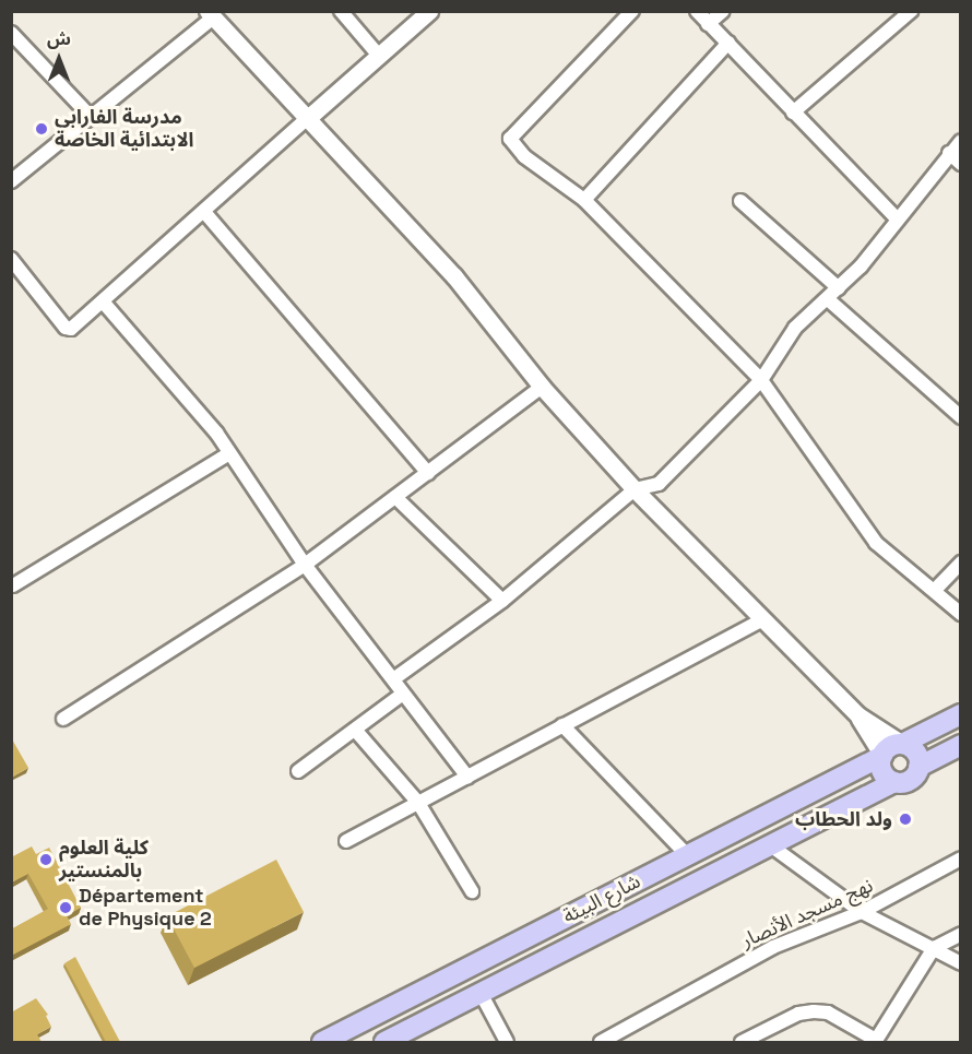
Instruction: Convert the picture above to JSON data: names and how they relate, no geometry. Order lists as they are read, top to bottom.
{
  "streets": {
    "main road": ["شارع البيئة"],
    "street": ["نهج مسجد الأنصار"]
  },
  "places": [
    "مدرسة الفارابي الابتدائية الخاصة",
    "ولد الحطاب",
    "كلية العلوم بالمنستير",
    "Département de Physique 2"
  ],
  "north": "top"
}
